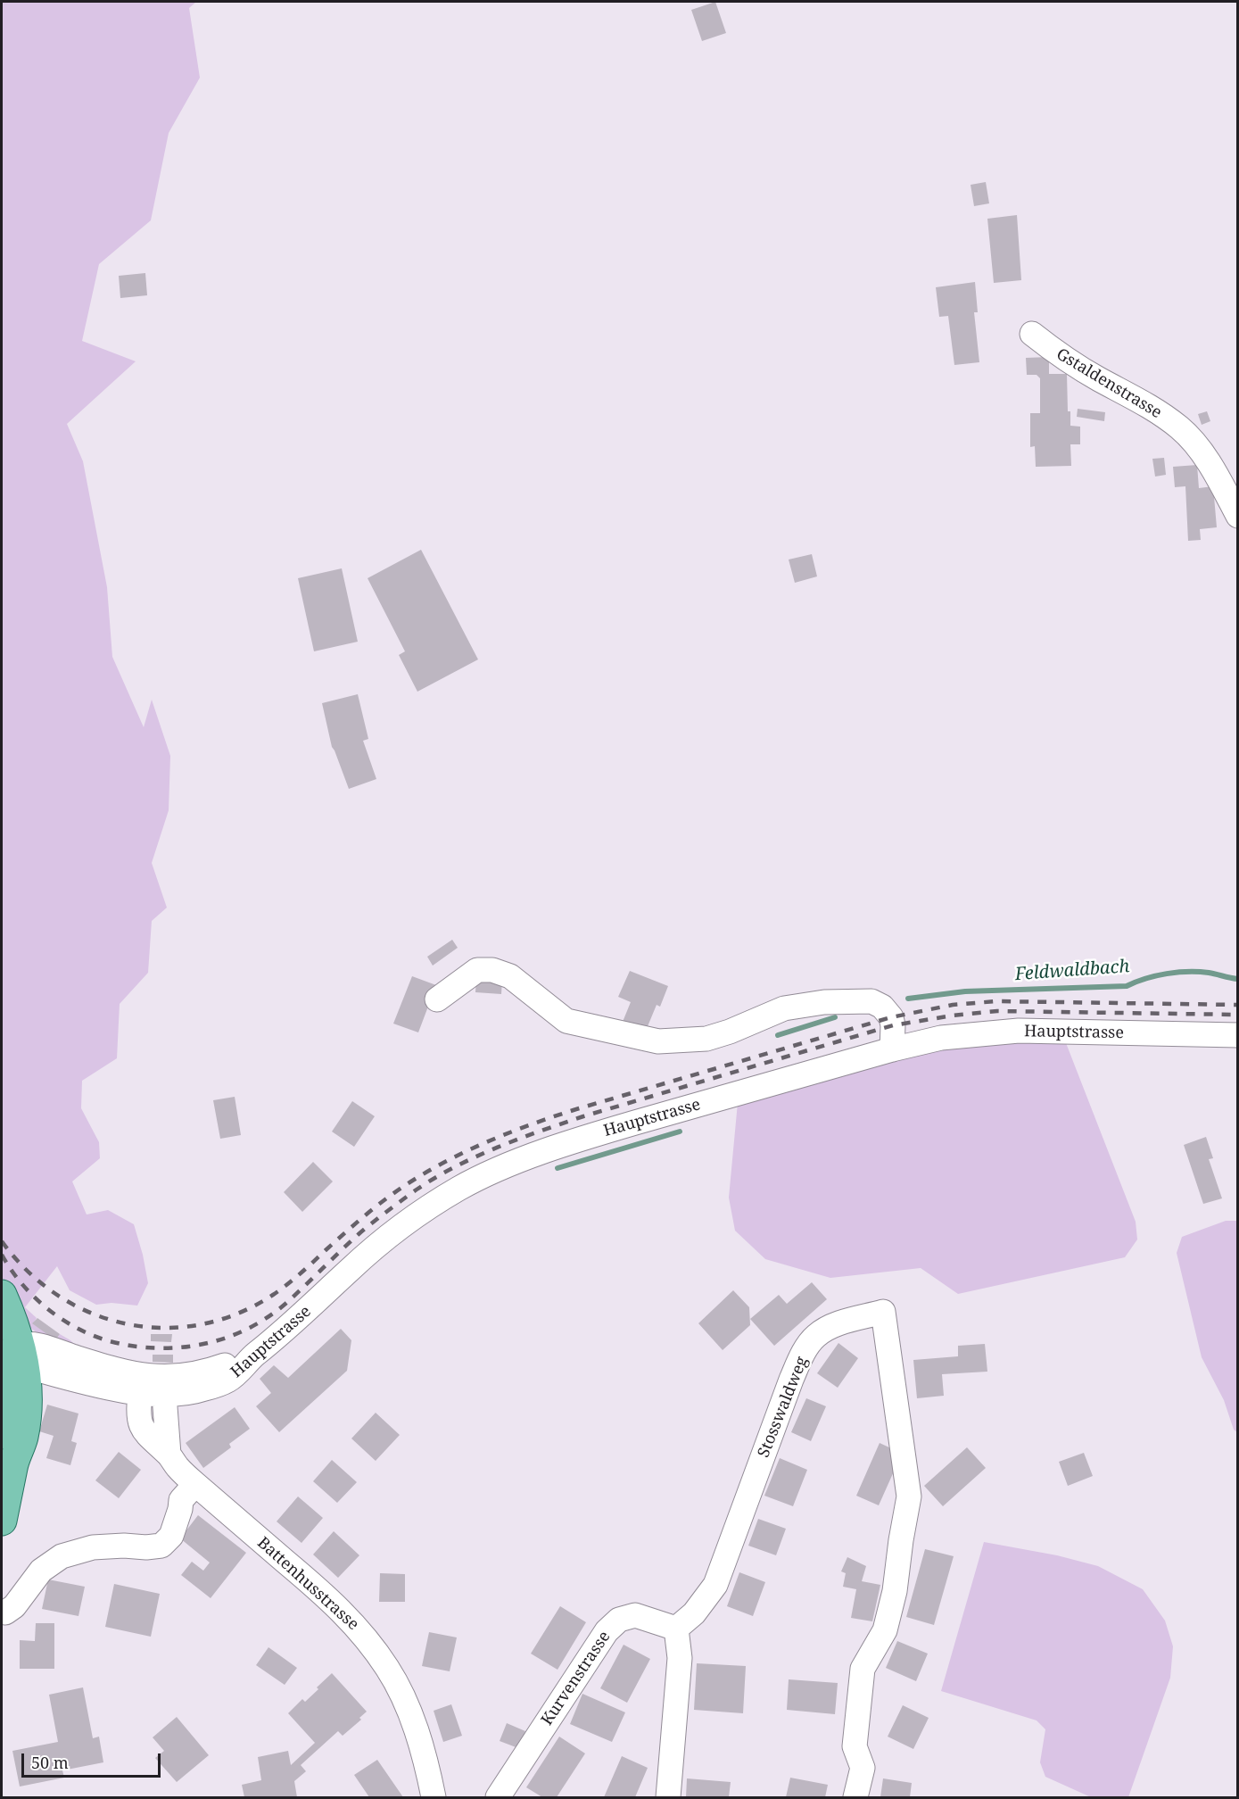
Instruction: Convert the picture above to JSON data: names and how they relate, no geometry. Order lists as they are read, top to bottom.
{
  "streets": {
    "street": [
      "Gstaldenstrasse",
      "Hauptstrasse",
      "Stosswaldweg",
      "Battenhusstrasse",
      "Kurvenstrasse"
    ]
  },
  "crossings": [
    ["Hauptstrasse", "Battenhusstrasse"],
    ["Stosswaldweg", "Kurvenstrasse"]
  ],
  "water": ["Feldwaldbach"],
  "scale_bar": "50 m"
}
